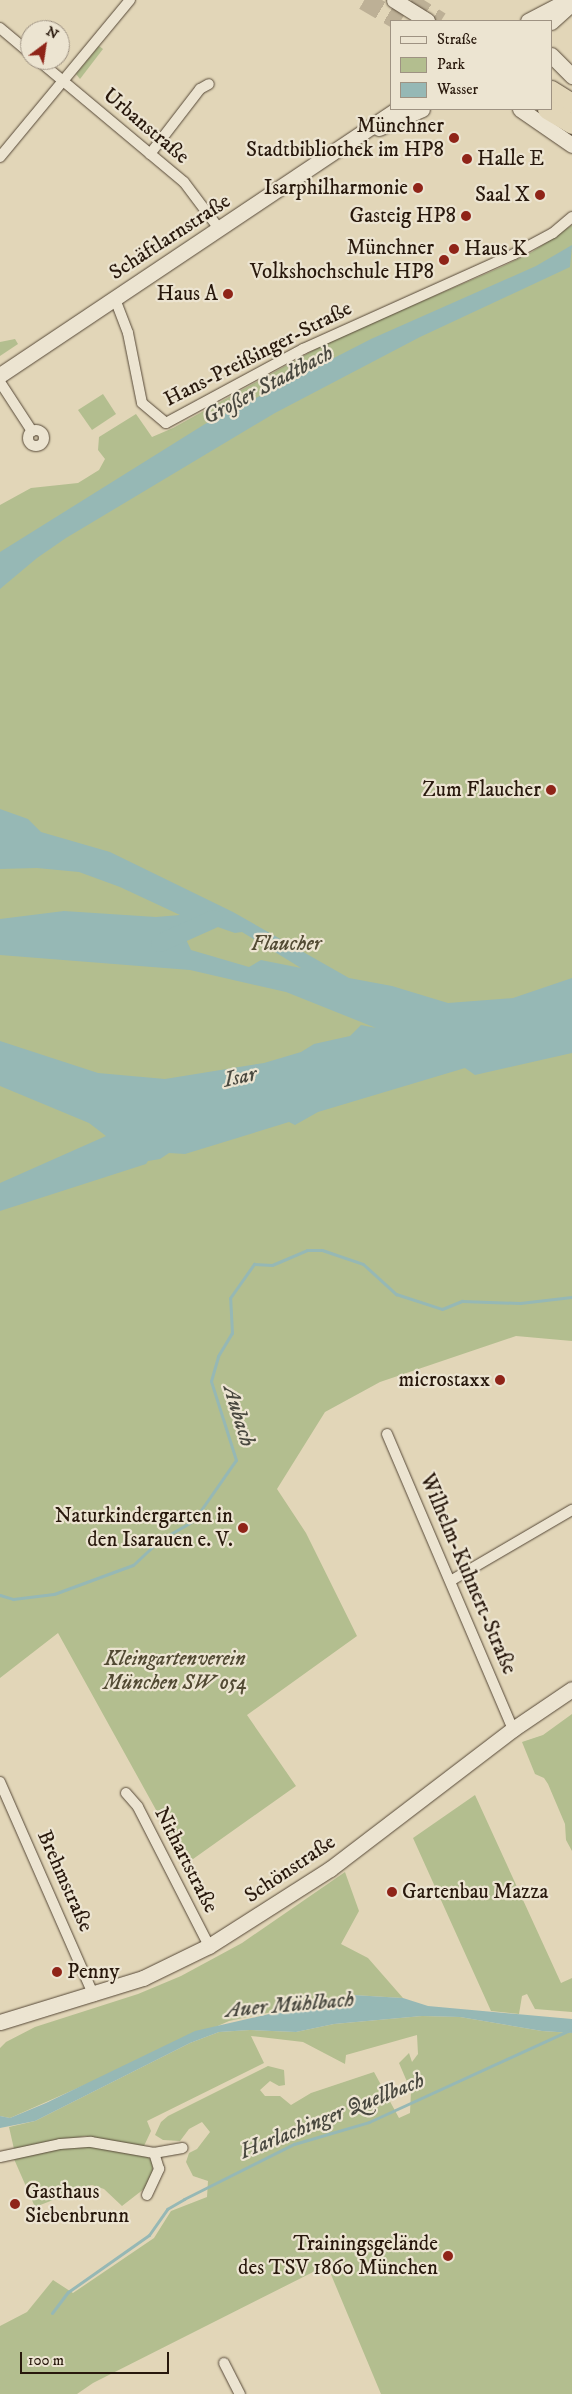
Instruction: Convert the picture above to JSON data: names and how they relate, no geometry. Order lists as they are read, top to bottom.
{
  "streets": {
    "street": [
      "Urbanstraße",
      "Schäftlarnstraße",
      "Hans-Preißinger-Straße",
      "Wilhelm-Kuhnert-Straße",
      "Nithartstraße",
      "Schönstraße",
      "Brehmstraße"
    ]
  },
  "crossings": [
    ["Urbanstraße", "Schäftlarnstraße"],
    ["Schäftlarnstraße", "Hans-Preißinger-Straße"],
    ["Wilhelm-Kuhnert-Straße", "Schönstraße"],
    ["Nithartstraße", "Schönstraße"],
    ["Schönstraße", "Brehmstraße"]
  ],
  "water": [
    "Großer Stadtbach",
    "Isar",
    "Aubach",
    "Auer Mühlbach",
    "Harlachinger Quellbach"
  ],
  "parks": ["Flaucher", "Kleingartenverein München SW 054"],
  "places": [
    "Münchner Stadtbibliothek im HP8",
    "Halle E",
    "Isarphilharmonie",
    "Saal X",
    "Gasteig HP8",
    "Haus K",
    "Münchner Volkshochschule HP8",
    "Haus A",
    "Zum Flaucher",
    "microstaxx",
    "Naturkindergarten in den Isarauen e. V.",
    "Gartenbau Mazza",
    "Penny",
    "Gasthaus Siebenbrunn",
    "Trainingsgelände des TSV 1860 München"
  ],
  "legend": ["Straße", "Park", "Wasser"],
  "scale_bar": "100 m",
  "north": "top right"
}
